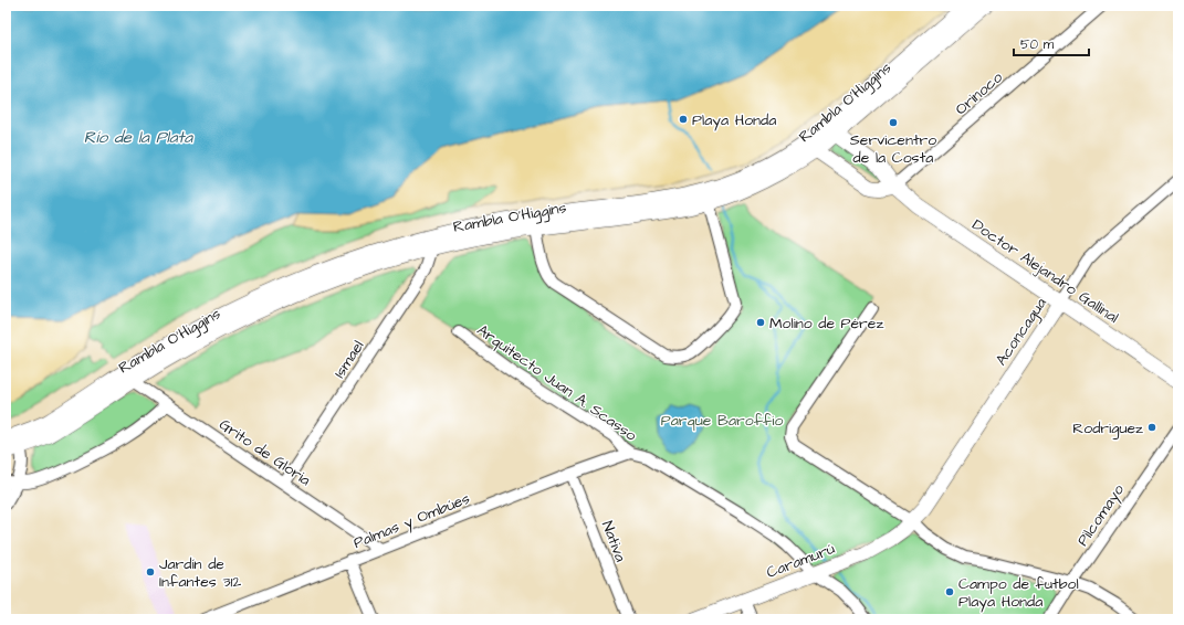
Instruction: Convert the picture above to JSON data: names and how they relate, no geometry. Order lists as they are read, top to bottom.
{
  "streets": {
    "main road": [
      "Rambla O'Higgins",
      "Doctor Alejandro Gallinal",
      "Aconcagua",
      "Caramurú"
    ],
    "street": [
      "Orinoco",
      "Ismael",
      "Arquitecto Juan A. Scasso",
      "Grito de Gloria",
      "Pilcomayo",
      "Palmas y Ombúes",
      "Nativa"
    ]
  },
  "crossings": [
    ["Orinoco", "Doctor Alejandro Gallinal"],
    ["Rambla O'Higgins", "Doctor Alejandro Gallinal"],
    ["Rambla O'Higgins", "Ismael"],
    ["Rambla O'Higgins", "Grito de Gloria"],
    ["Doctor Alejandro Gallinal", "Aconcagua"],
    ["Aconcagua", "Caramurú"],
    ["Ismael", "Grito de Gloria"],
    ["Arquitecto Juan A. Scasso", "Palmas y Ombúes"],
    ["Arquitecto Juan A. Scasso", "Caramurú"],
    ["Grito de Gloria", "Palmas y Ombúes"],
    ["Palmas y Ombúes", "Nativa"]
  ],
  "water": ["Río de la Plata"],
  "parks": ["Parque Baroffio"],
  "places": [
    "Playa Honda",
    "Servicentro de la Costa",
    "Molino de Pérez",
    "Rodriguez",
    "Jardín de Infantes 312",
    "Campo de futbol Playa Honda"
  ],
  "scale_bar": "50 m"
}
